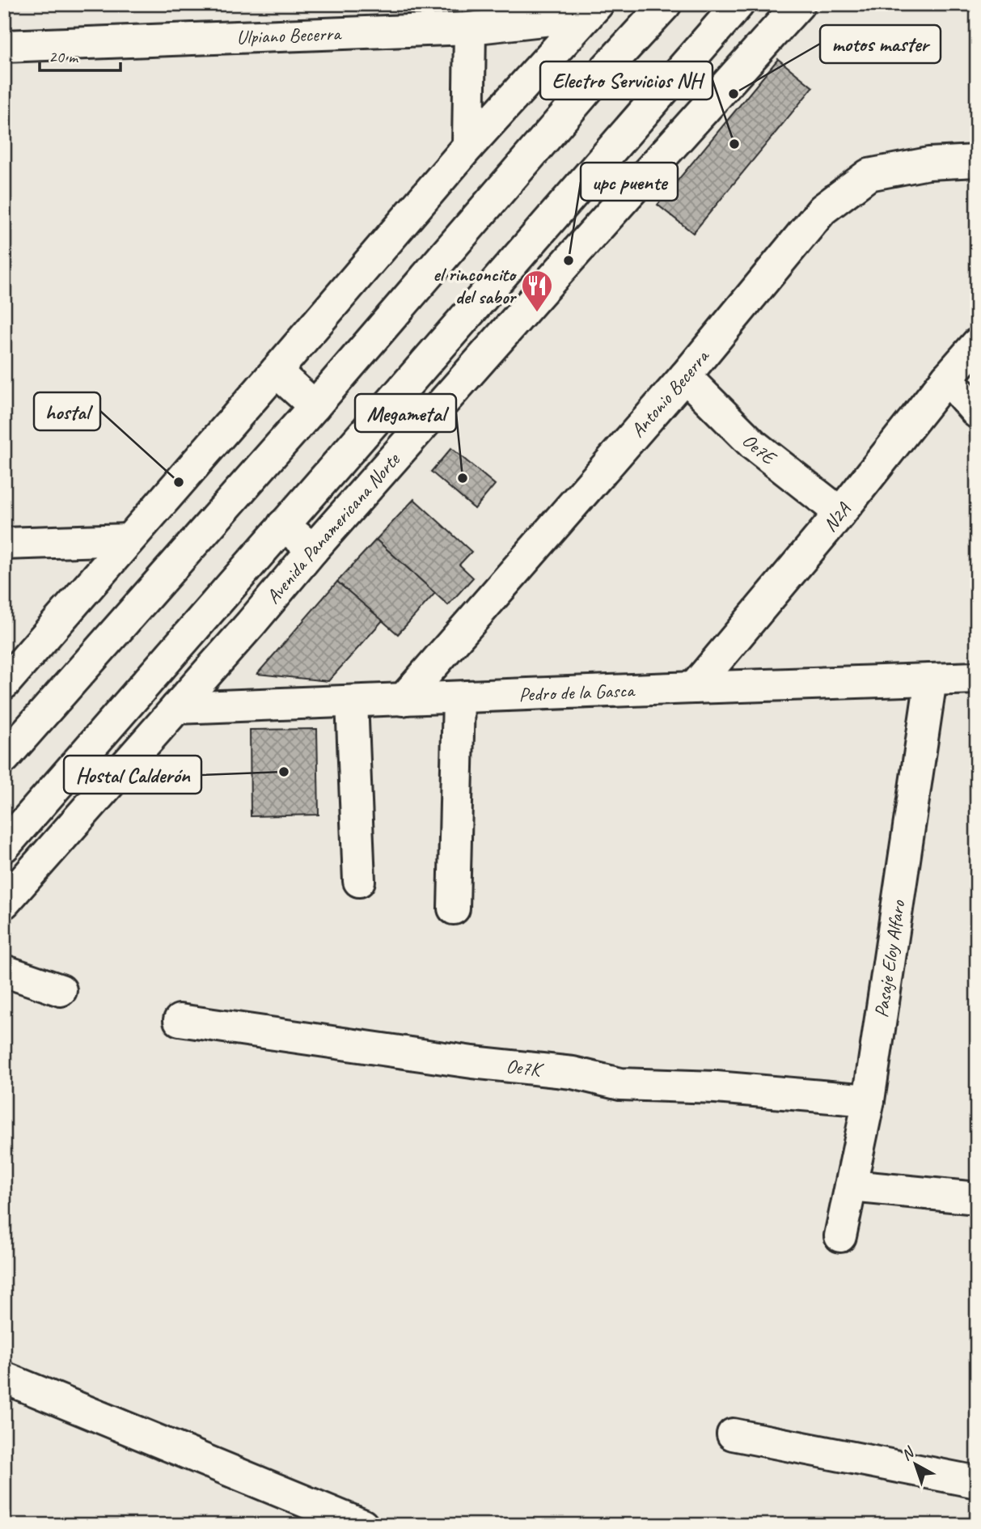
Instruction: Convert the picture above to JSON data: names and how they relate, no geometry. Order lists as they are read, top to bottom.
{
  "streets": {
    "main road": [
      "Ulpiano Becerra",
      "Antonio Becerra",
      "Oe7E",
      "N2A",
      "Avenida Panamericana Norte",
      "Pedro de la Gasca",
      "Pasaje Eloy Alfaro",
      "Oe7K"
    ]
  },
  "crossings": [
    ["Antonio Becerra", "Oe7E"],
    ["Antonio Becerra", "Pedro de la Gasca"],
    ["Oe7E", "N2A"],
    ["N2A", "Pedro de la Gasca"],
    ["Avenida Panamericana Norte", "Pedro de la Gasca"],
    ["Pedro de la Gasca", "Pasaje Eloy Alfaro"],
    ["Pasaje Eloy Alfaro", "Oe7K"]
  ],
  "places": {
    "other": [
      "motos master",
      "Electro Servicios NH",
      "upc puente",
      "Megametal",
      "hostal",
      "Hostal Calderón"
    ],
    "restaurant": ["el rinconcito del sabor"]
  },
  "scale_bar": "20 m",
  "north": "top left"
}
